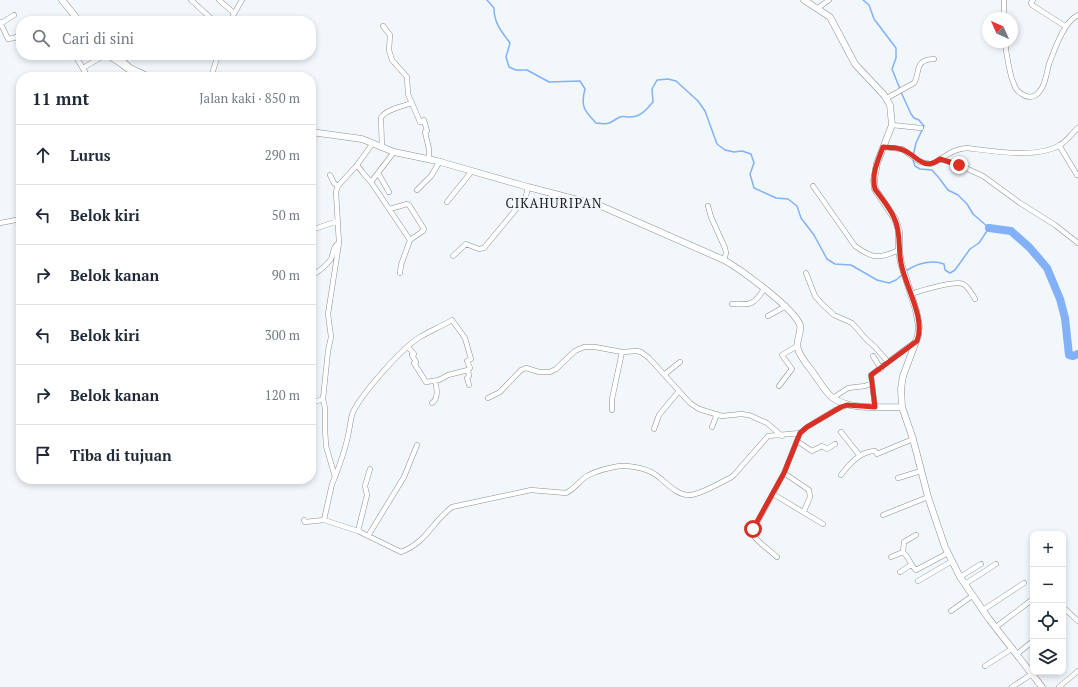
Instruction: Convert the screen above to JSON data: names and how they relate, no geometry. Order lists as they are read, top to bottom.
{
  "districts": ["CIKAHURIPAN"],
  "north": "top left",
  "page": {
    "search": "Cari di sini",
    "heading": ["11 mnt", "Jalan kaki · 850 m"],
    "list": [
      ["Lurus", "290 m"],
      ["Belok kiri", "50 m"],
      ["Belok kanan", "90 m"],
      ["Belok kiri", "300 m"],
      ["Belok kanan", "120 m"],
      "Tiba di tujuan"
    ],
    "map_buttons": ["+", "−"]
  }
}
